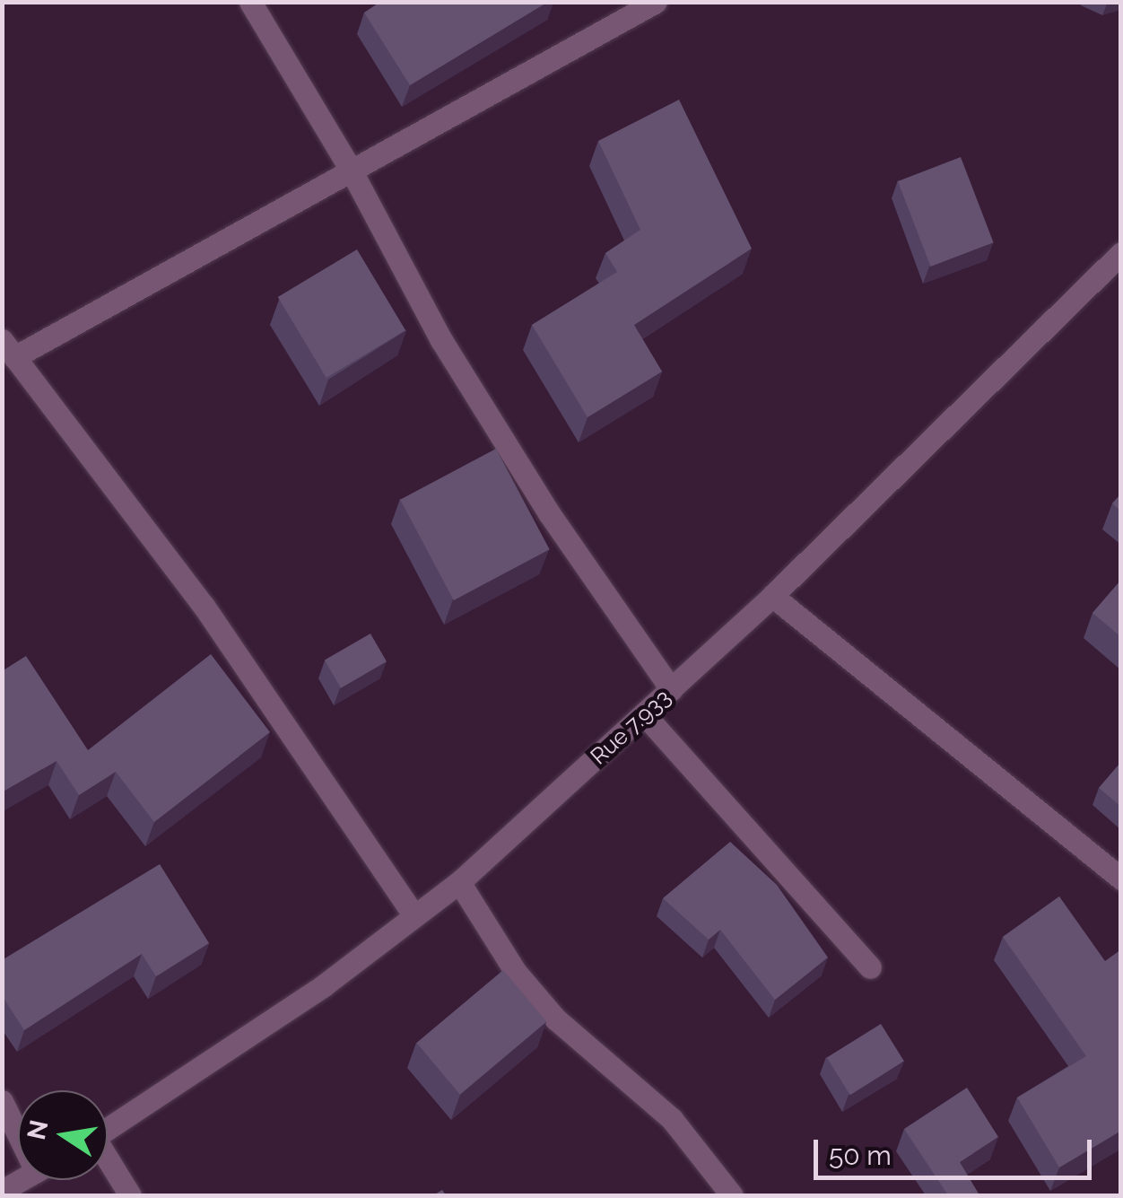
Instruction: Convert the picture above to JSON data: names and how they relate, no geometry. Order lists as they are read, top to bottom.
{
  "streets": {
    "street": ["Rue 7.933"]
  },
  "scale_bar": "50 m",
  "north": "left"
}
